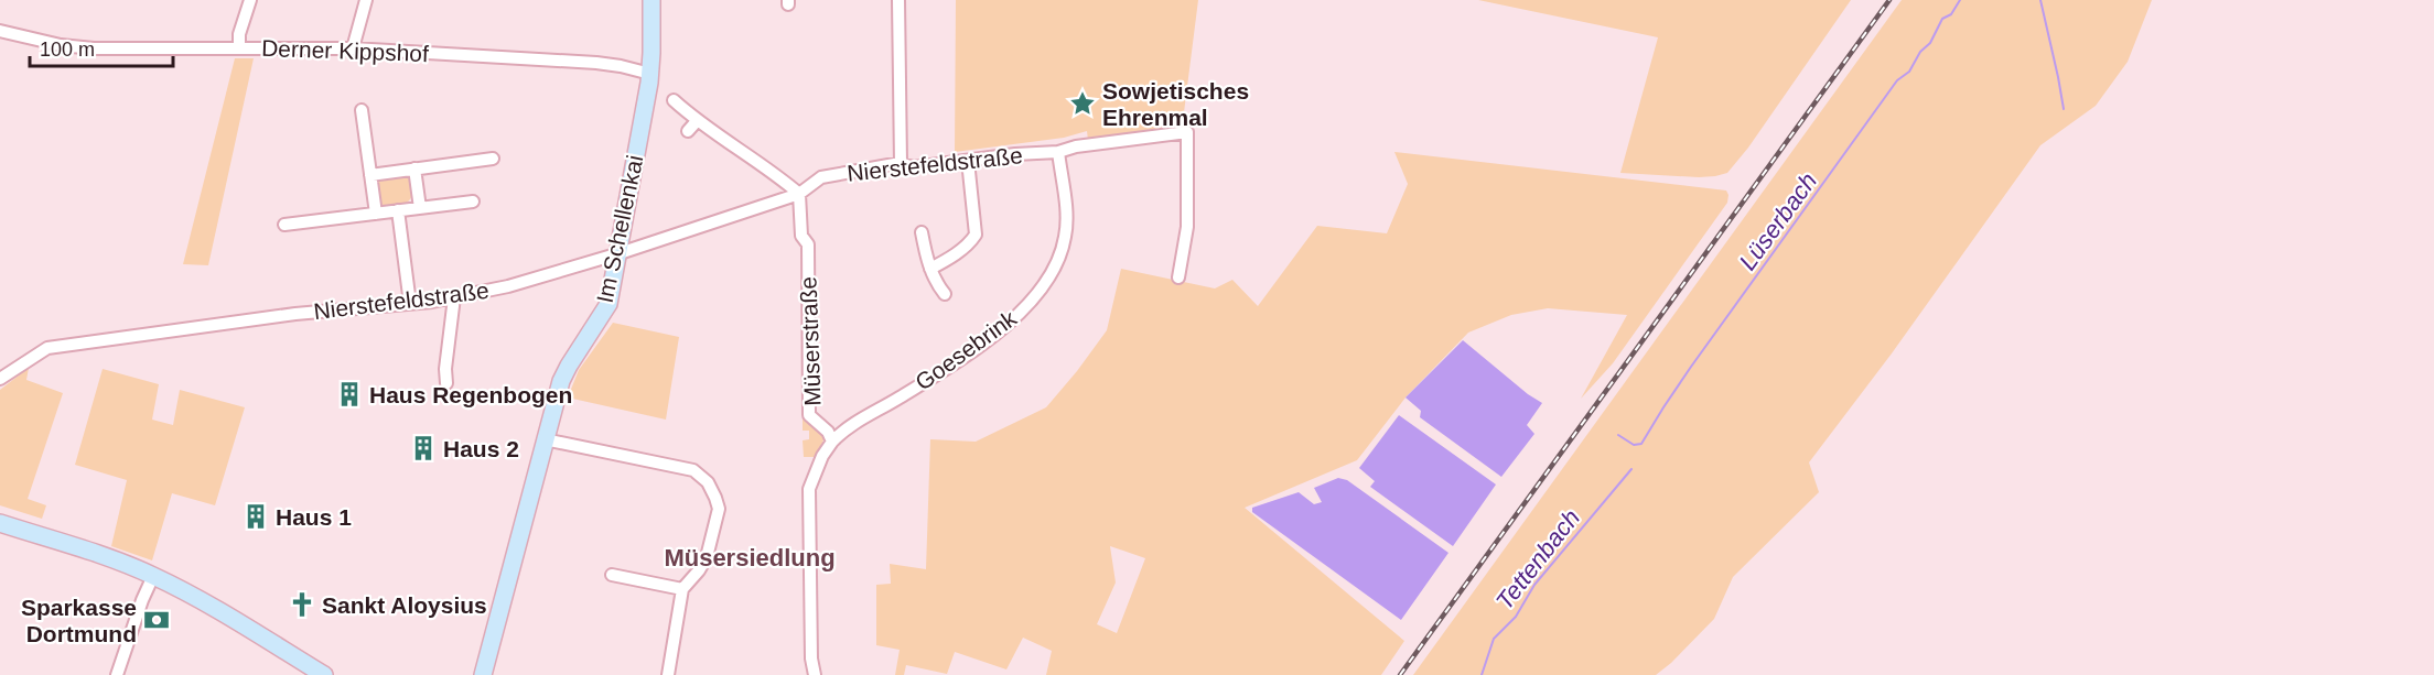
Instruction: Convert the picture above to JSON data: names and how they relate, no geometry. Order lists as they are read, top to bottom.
{
  "streets": {
    "street": [
      "Derner Kippshof",
      "Nierstefeldstraße",
      "Im Schellenkai",
      "Müserstraße",
      "Goesebrink"
    ]
  },
  "crossings": [
    ["Derner Kippshof", "Im Schellenkai"],
    ["Nierstefeldstraße", "Im Schellenkai"],
    ["Nierstefeldstraße", "Müserstraße"],
    ["Nierstefeldstraße", "Goesebrink"],
    ["Müserstraße", "Goesebrink"]
  ],
  "districts": ["Müsersiedlung"],
  "water": ["Lüserbach", "Tettenbach"],
  "places": {
    "place": ["Sowjetisches Ehrenmal"],
    "building": ["Haus Regenbogen", "Haus 2", "Haus 1"],
    "church": ["Sankt Aloysius"],
    "bank": ["Sparkasse Dortmund"]
  },
  "scale_bar": "100 m"
}
